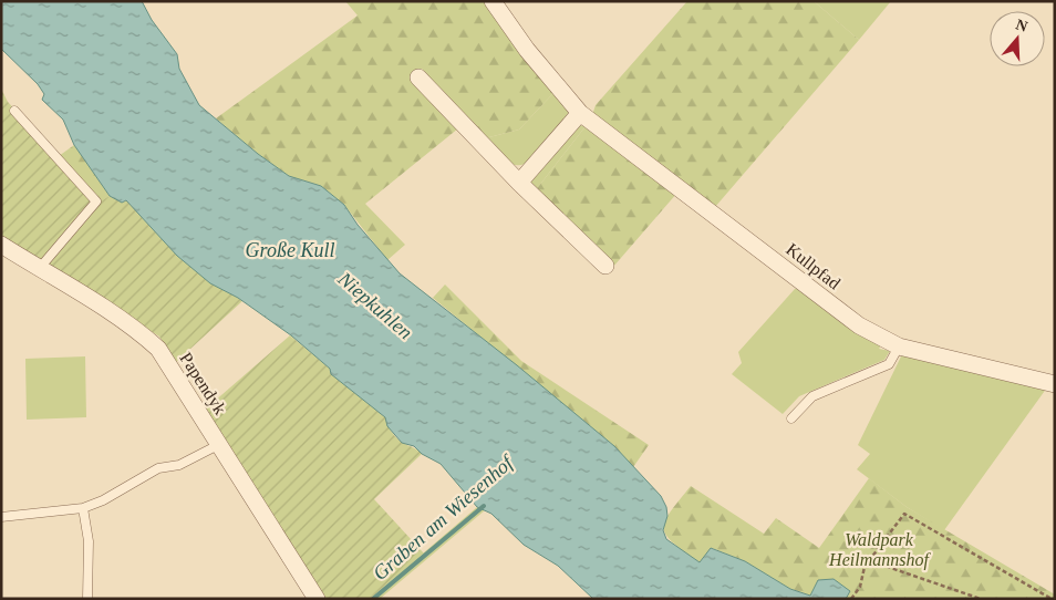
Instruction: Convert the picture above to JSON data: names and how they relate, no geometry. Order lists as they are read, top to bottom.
{
  "streets": {
    "street": ["Kullpfad", "Papendyk"]
  },
  "water": ["Große Kull", "Niepkuhlen", "Graben am Wiesenhof"],
  "parks": ["Waldpark Heilmannshof"],
  "north": "top"
}
